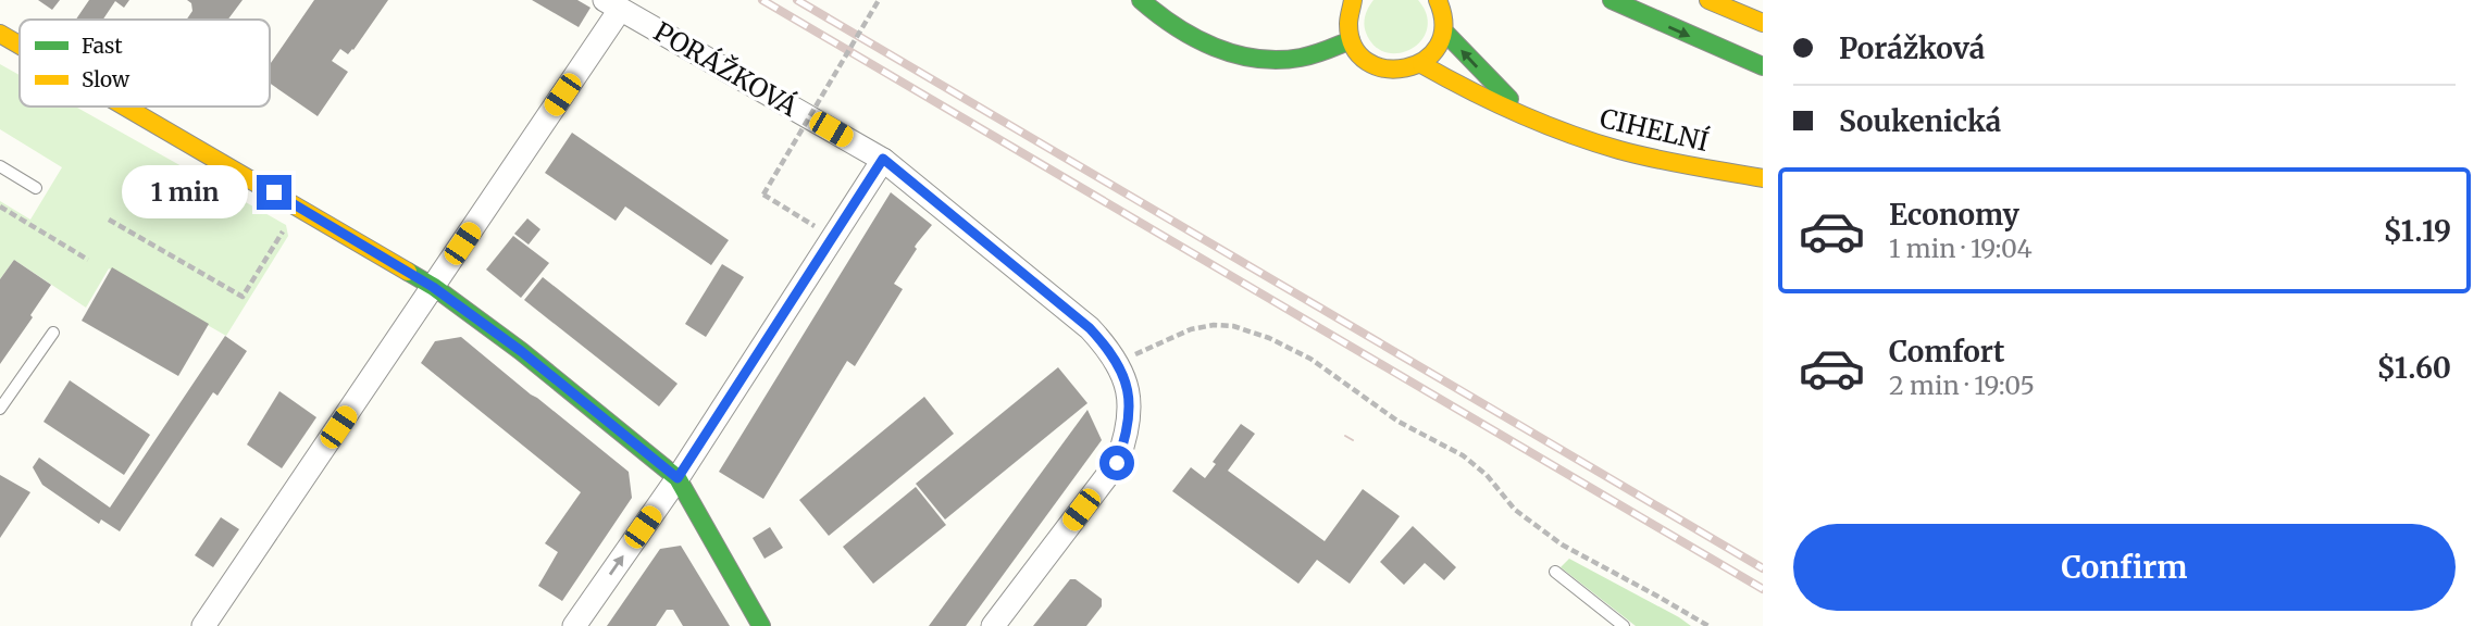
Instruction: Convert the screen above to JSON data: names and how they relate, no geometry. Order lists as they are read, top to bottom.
{
  "streets": {
    "main road": ["CIHELNÍ"],
    "street": ["PORÁŽKOVÁ"]
  },
  "legend": ["Fast", "Slow"],
  "page": {
    "banner": ["Porážková", "Soukenická"],
    "bubble": "1 min",
    "list": [
      {
        "name": "Economy",
        "note": "1 min · 19:04",
        "value": "$1.19"
      },
      {
        "name": "Comfort",
        "note": "2 min · 19:05",
        "value": "$1.60"
      }
    ],
    "buttons": "Confirm"
  }
}
